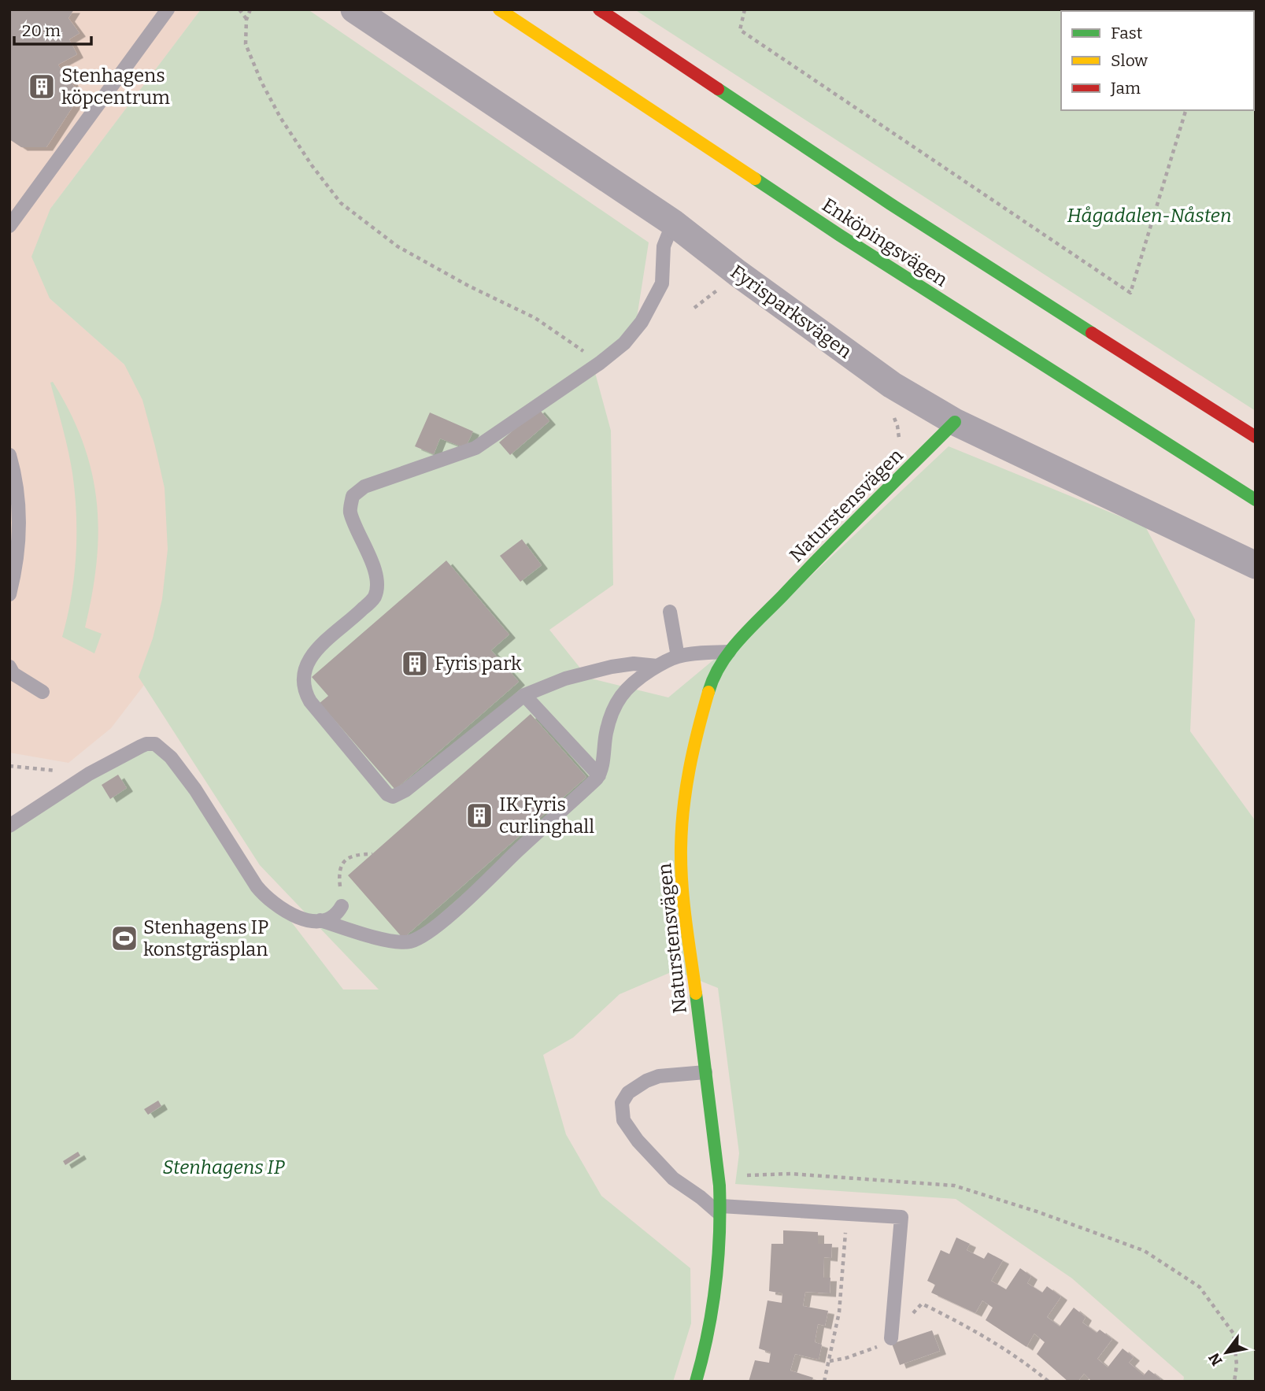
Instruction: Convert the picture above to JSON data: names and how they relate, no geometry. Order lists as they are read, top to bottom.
{
  "streets": {
    "main road": ["Enköpingsvägen", "Naturstensvägen"],
    "street": ["Fyrisparksvägen"]
  },
  "crossings": [
    ["Fyrisparksvägen", "Naturstensvägen"]
  ],
  "parks": ["Hågadalen-Nåsten", "Stenhagens IP"],
  "places": {
    "building": ["Stenhagens köpcentrum", "Fyris park", "IK Fyris curlinghall"],
    "sports": ["Stenhagens IP konstgräsplan"]
  },
  "legend": ["Fast", "Slow", "Jam"],
  "scale_bar": "20 m",
  "north": "bottom left"
}
